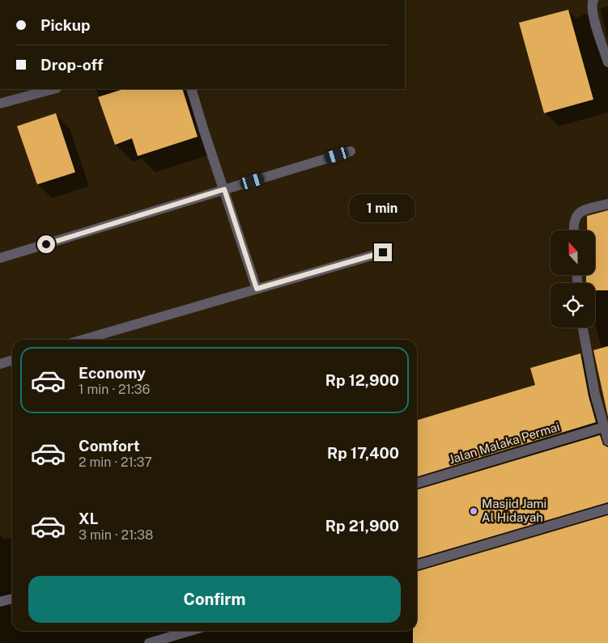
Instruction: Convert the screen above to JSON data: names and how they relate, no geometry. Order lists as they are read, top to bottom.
{
  "streets": {
    "street": ["Jalan Malaka Permai"]
  },
  "places": ["Masjid Jami Al Hidayah"],
  "north": "top",
  "page": {
    "banner": ["Pickup", "Drop-off"],
    "bubble": "1 min",
    "list": [
      {
        "name": "Economy",
        "note": "1 min · 21:36",
        "value": "Rp 12,900"
      },
      {
        "name": "Comfort",
        "note": "2 min · 21:37",
        "value": "Rp 17,400"
      },
      {
        "name": "XL",
        "note": "3 min · 21:38",
        "value": "Rp 21,900"
      }
    ],
    "buttons": "Confirm"
  }
}
